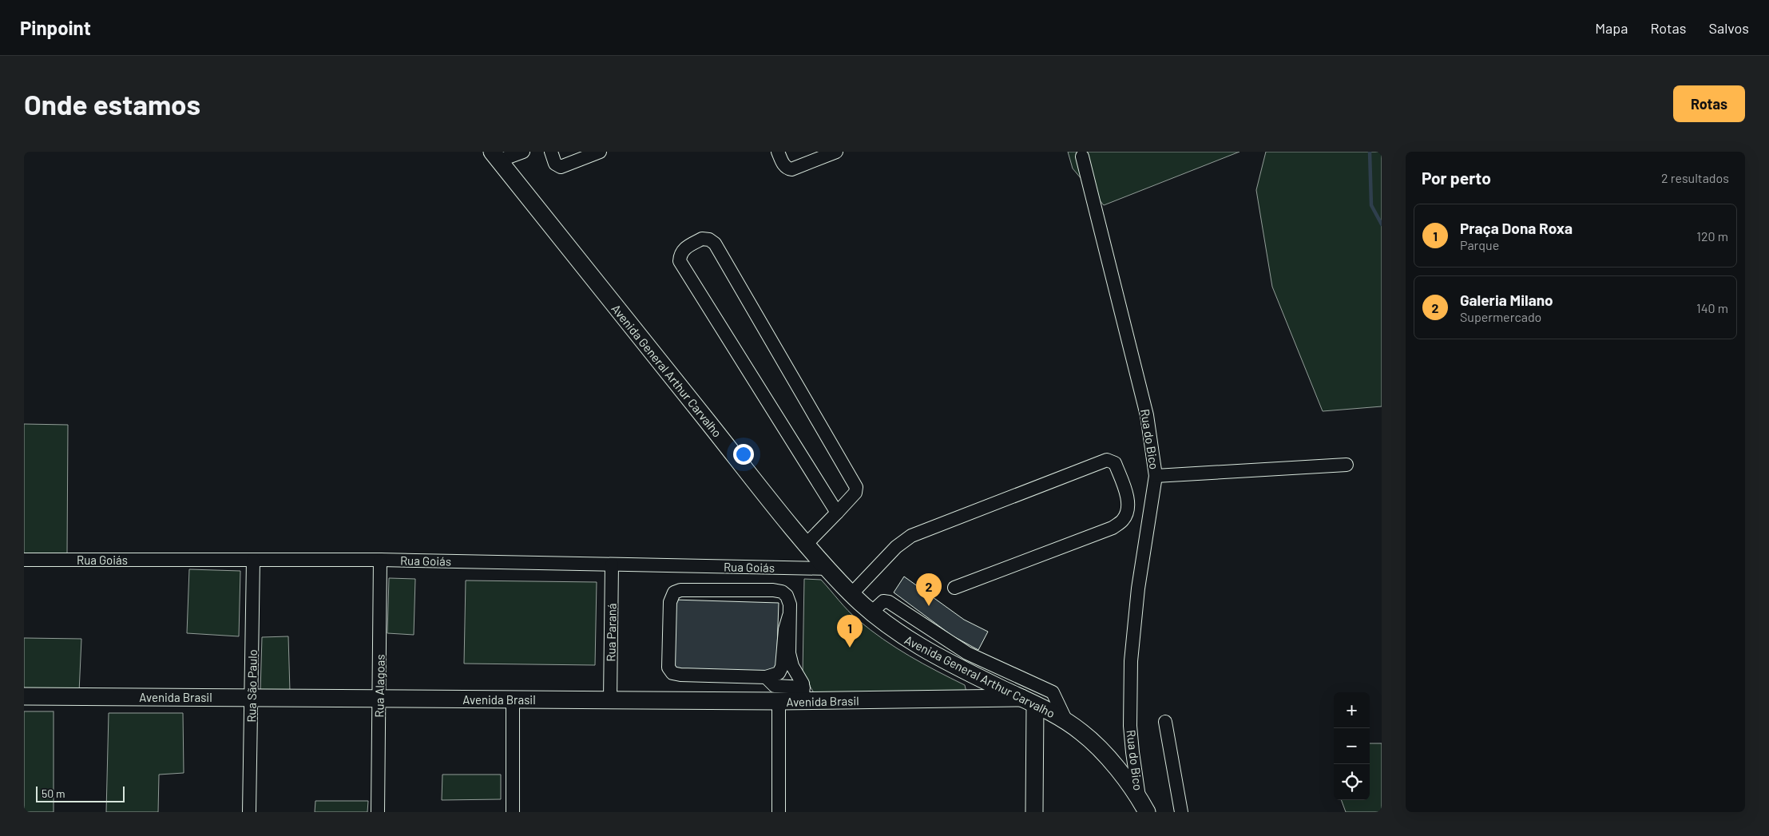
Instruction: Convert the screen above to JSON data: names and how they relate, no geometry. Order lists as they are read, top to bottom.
{
  "streets": {
    "main road": ["Avenida General Arthur Carvalho", "Avenida Brasil"],
    "street": [
      "Rua do Bico",
      "Rua Goiás",
      "Rua Paraná",
      "Rua São Paulo",
      "Rua Alagoas"
    ]
  },
  "crossings": [
    ["Avenida General Arthur Carvalho", "Rua do Bico"],
    ["Avenida General Arthur Carvalho", "Rua Goiás"],
    ["Avenida General Arthur Carvalho", "Avenida Brasil"],
    ["Rua Goiás", "Rua Paraná"],
    ["Rua Goiás", "Rua São Paulo"],
    ["Rua Goiás", "Rua Alagoas"],
    ["Rua Paraná", "Avenida Brasil"],
    ["Rua São Paulo", "Avenida Brasil"],
    ["Rua Alagoas", "Avenida Brasil"]
  ],
  "scale_bar": "50 m",
  "page": {
    "header": "Pinpoint",
    "nav": ["Mapa", "Rotas", "Salvos"],
    "buttons": "Rotas",
    "title": "Onde estamos",
    "heading": ["Por perto", "2 resultados"],
    "list": [
      {
        "mark": "1",
        "name": "Praça Dona Roxa",
        "note": "Parque",
        "value": "120 m"
      },
      {
        "mark": "2",
        "name": "Galeria Milano",
        "note": "Supermercado",
        "value": "140 m"
      }
    ],
    "pins": ["2", "1"],
    "map_buttons": ["+", "−"],
    "scale": "50 m"
  }
}
